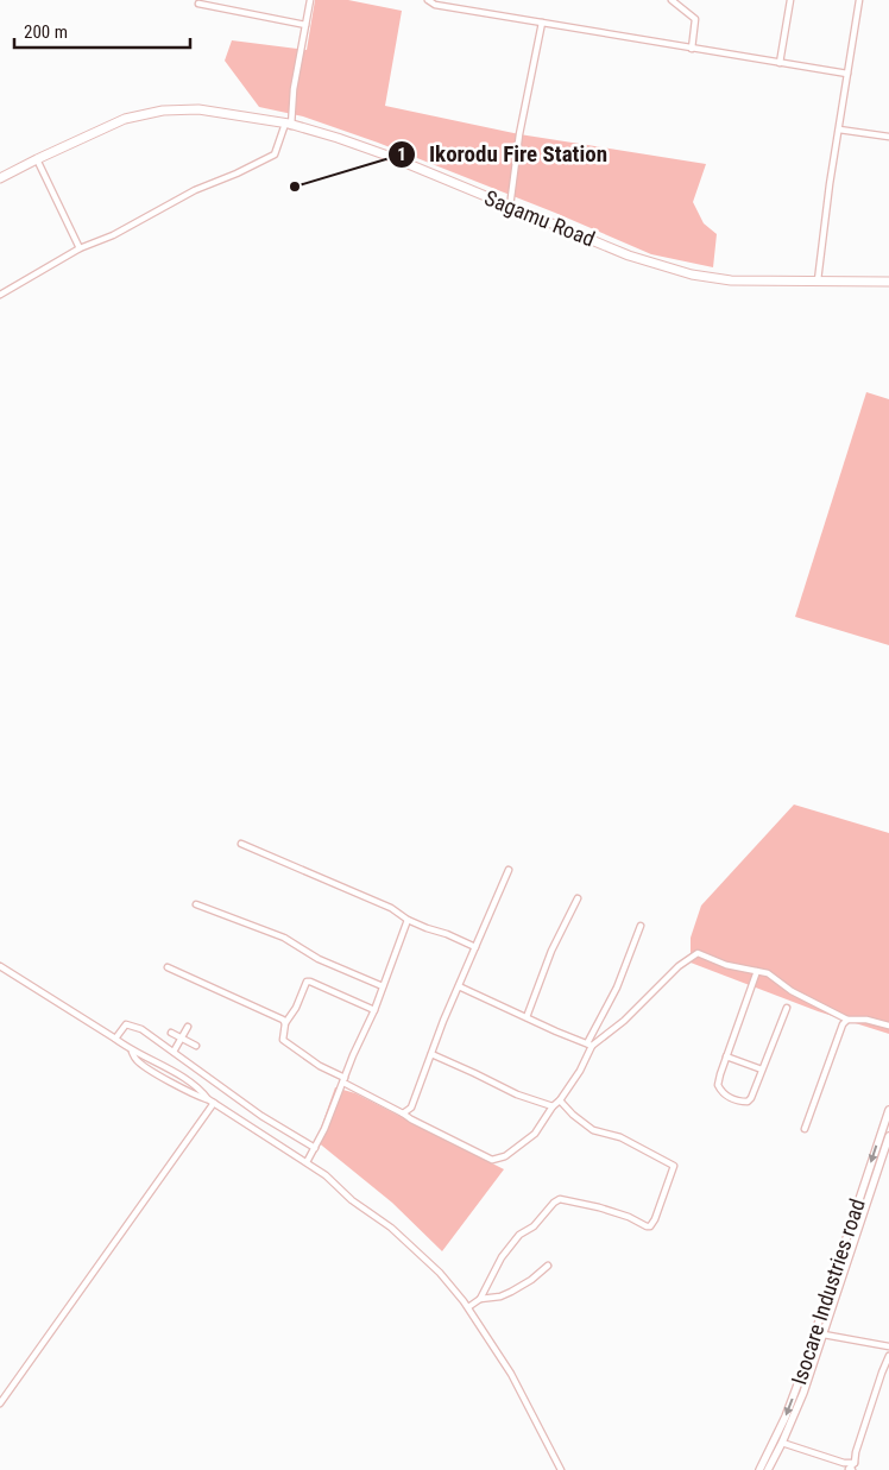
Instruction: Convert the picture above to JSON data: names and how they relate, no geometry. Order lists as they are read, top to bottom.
{
  "streets": {
    "highway": ["Sagamu Road"],
    "street": ["Isocare Industries road"]
  },
  "places": ["Ikorodu Fire Station"],
  "scale_bar": "200 m"
}
